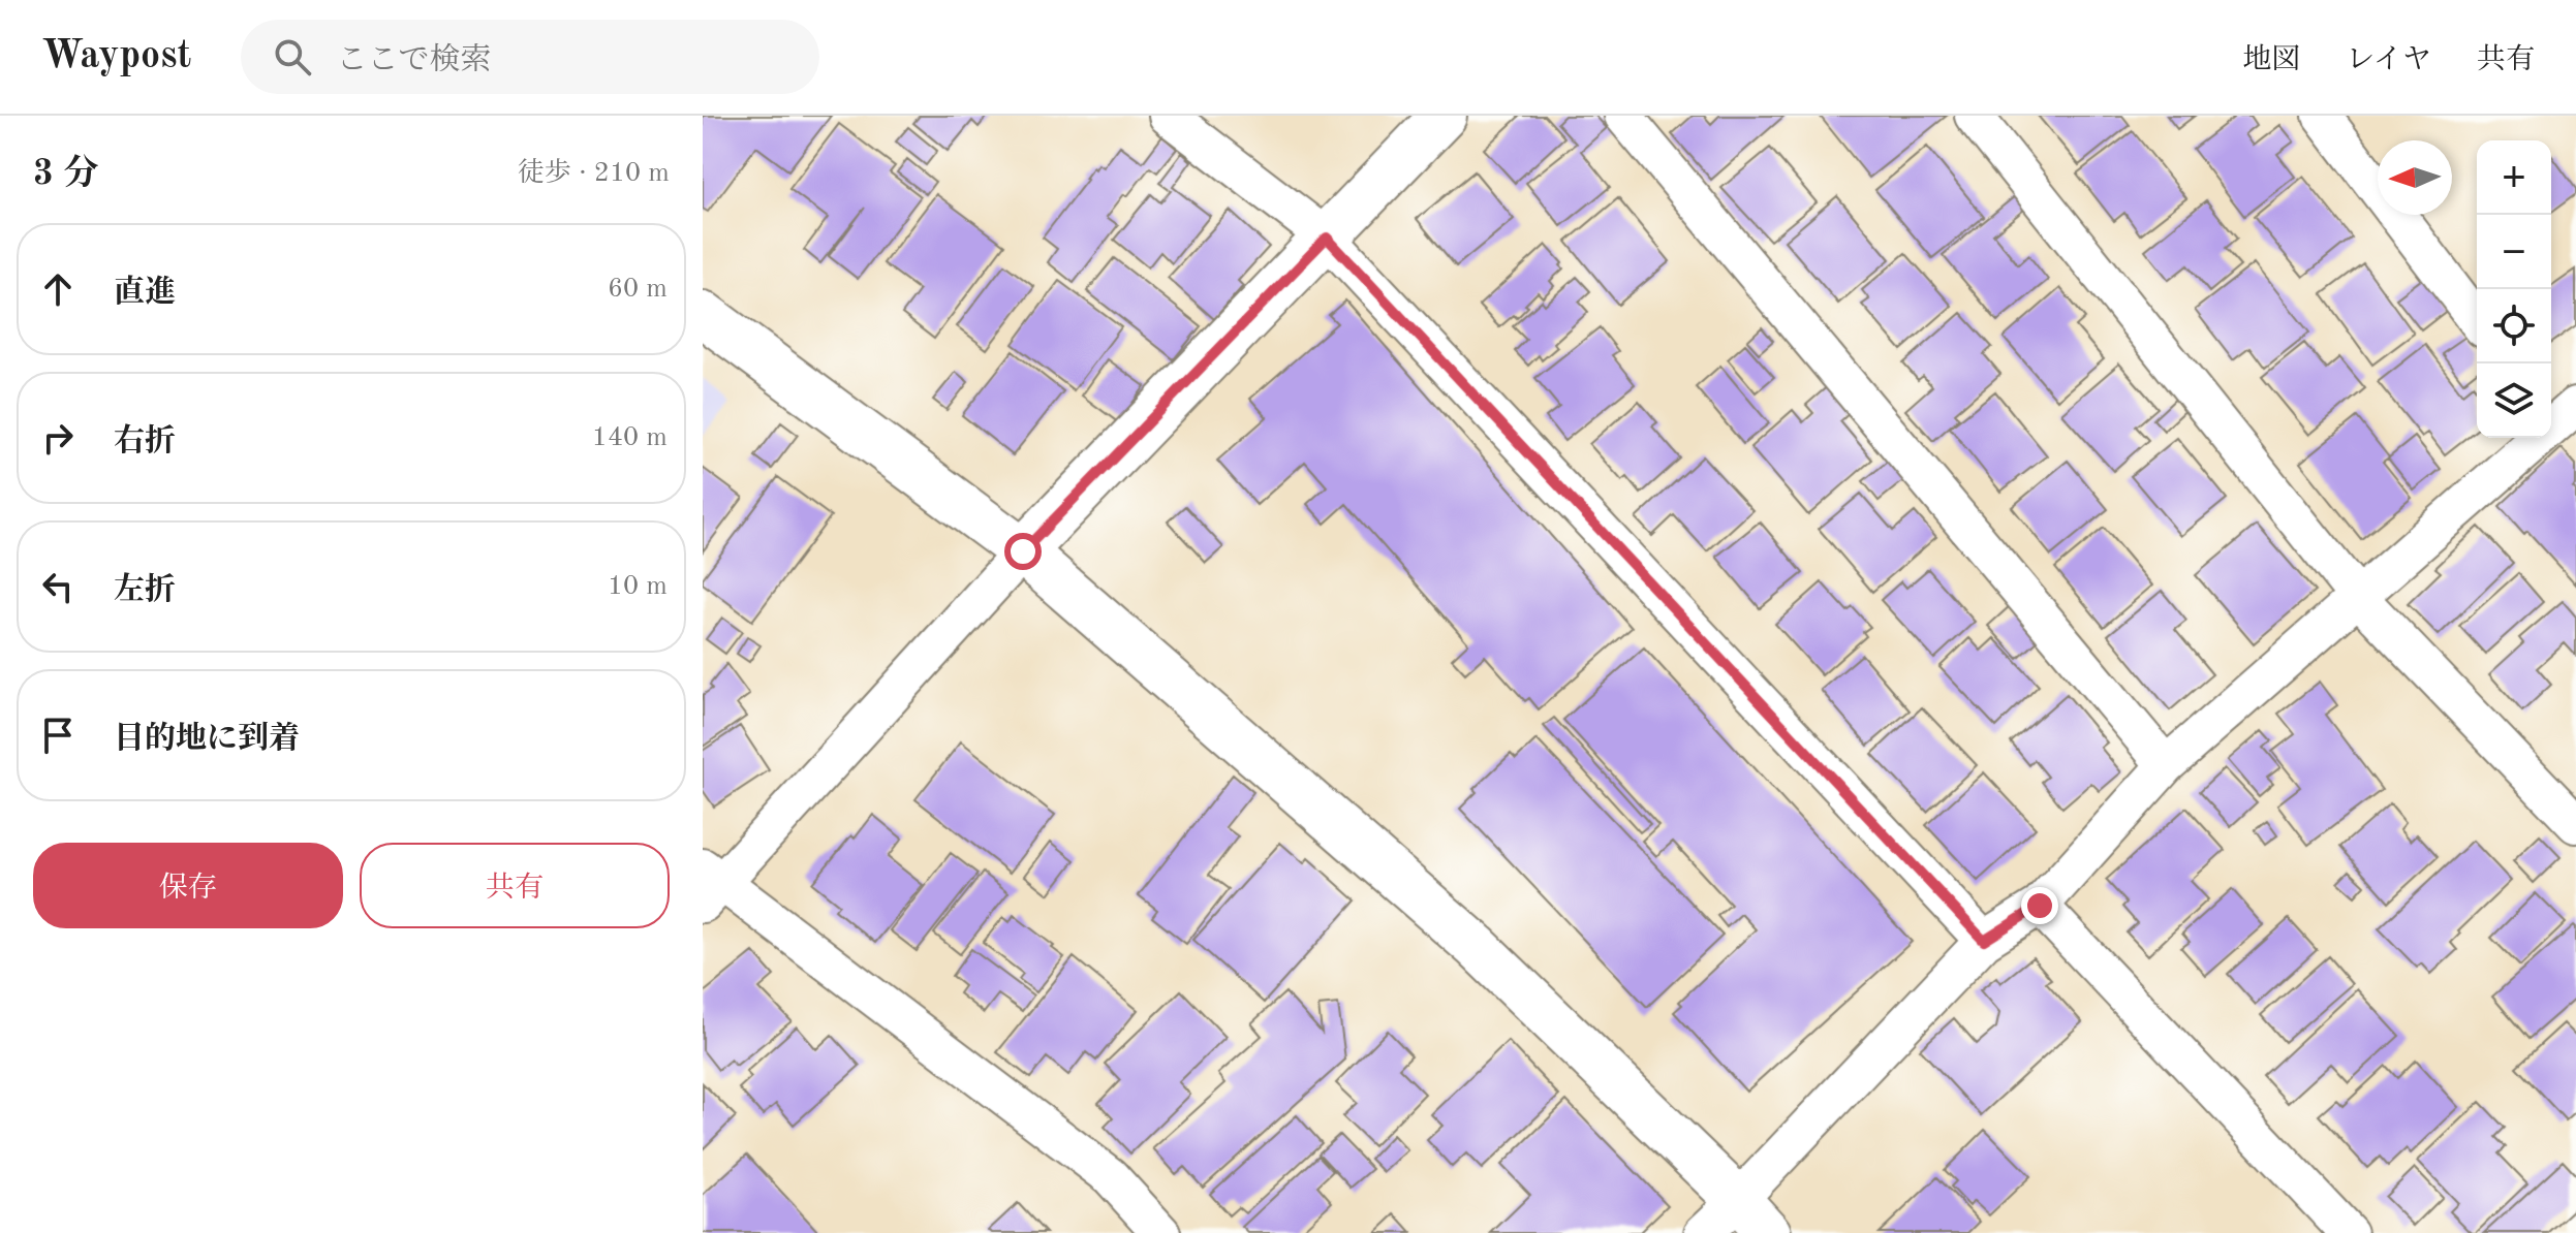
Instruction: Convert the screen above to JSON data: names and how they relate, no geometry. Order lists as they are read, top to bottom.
{
  "north": "left",
  "page": {
    "header": "Waypost",
    "search": "ここで検索",
    "nav": ["地図", "レイヤ", "共有"],
    "heading": ["3 分", "徒歩 · 210 m"],
    "map_buttons": ["+", "−"],
    "list": [
      ["直進", "60 m"],
      ["右折", "140 m"],
      ["左折", "10 m"],
      "目的地に到着"
    ],
    "buttons": ["保存", "共有"]
  }
}
